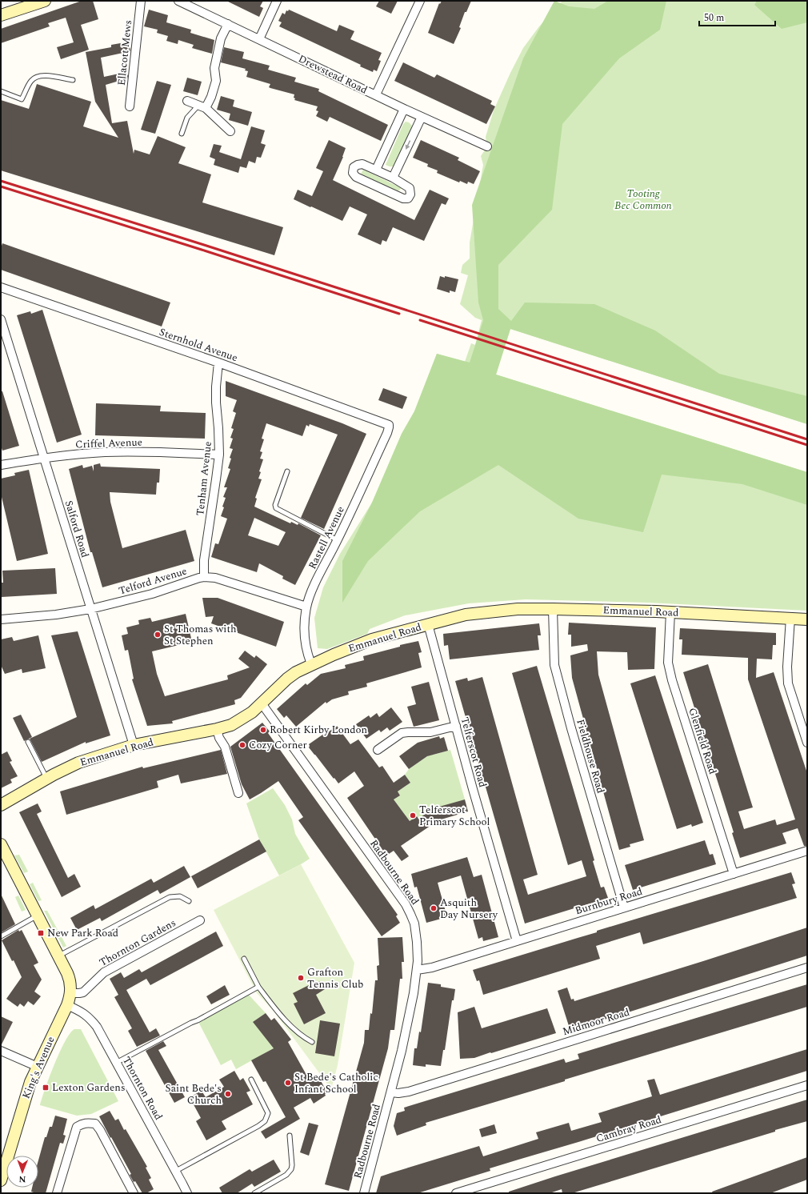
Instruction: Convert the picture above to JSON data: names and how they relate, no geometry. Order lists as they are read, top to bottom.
{
  "streets": {
    "street": [
      "Ellacott Mews",
      "Drewstead Road",
      "Sternhold Avenue",
      "Criffel Avenue",
      "Tenham Avenue",
      "Salford Road",
      "Rastell Avenue",
      "Telford Avenue",
      "Emmanuel Road",
      "Glenfield Road",
      "Telferscot Road",
      "Fieldhouse Road",
      "Radbourne Road",
      "Burnbury Road",
      "Thornton Gardens",
      "Midmoor Road",
      "King's Avenue",
      "Thornton Road",
      "Cambray Road"
    ]
  },
  "crossings": [
    ["Sternhold Avenue", "Tenham Avenue"],
    ["Sternhold Avenue", "Rastell Avenue"],
    ["Criffel Avenue", "Tenham Avenue"],
    ["Criffel Avenue", "Salford Road"],
    ["Tenham Avenue", "Telford Avenue"],
    ["Salford Road", "Telford Avenue"],
    ["Salford Road", "Emmanuel Road"],
    ["Rastell Avenue", "Telford Avenue"],
    ["Rastell Avenue", "Emmanuel Road"],
    ["Emmanuel Road", "Glenfield Road"],
    ["Emmanuel Road", "Telferscot Road"],
    ["Emmanuel Road", "Fieldhouse Road"],
    ["Emmanuel Road", "Radbourne Road"],
    ["Glenfield Road", "Burnbury Road"],
    ["Telferscot Road", "Burnbury Road"],
    ["Fieldhouse Road", "Burnbury Road"],
    ["Radbourne Road", "Burnbury Road"],
    ["Radbourne Road", "Midmoor Road"],
    ["Thornton Gardens", "King's Avenue"],
    ["King's Avenue", "Thornton Road"]
  ],
  "parks": ["Tooting Bec Common"],
  "places": {
    "other": [
      "St Thomas with St Stephen",
      "Robert Kirby London",
      "Cozy Corner",
      "Telferscot Primary School",
      "Asquith Day Nursery",
      "Grafton Tennis Club",
      "St Bede's Catholic Infant School",
      "Saint Bede's Church"
    ],
    "transit": ["New Park Road", "Lexton Gardens"]
  },
  "scale_bar": "50 m",
  "north": "bottom"
}
